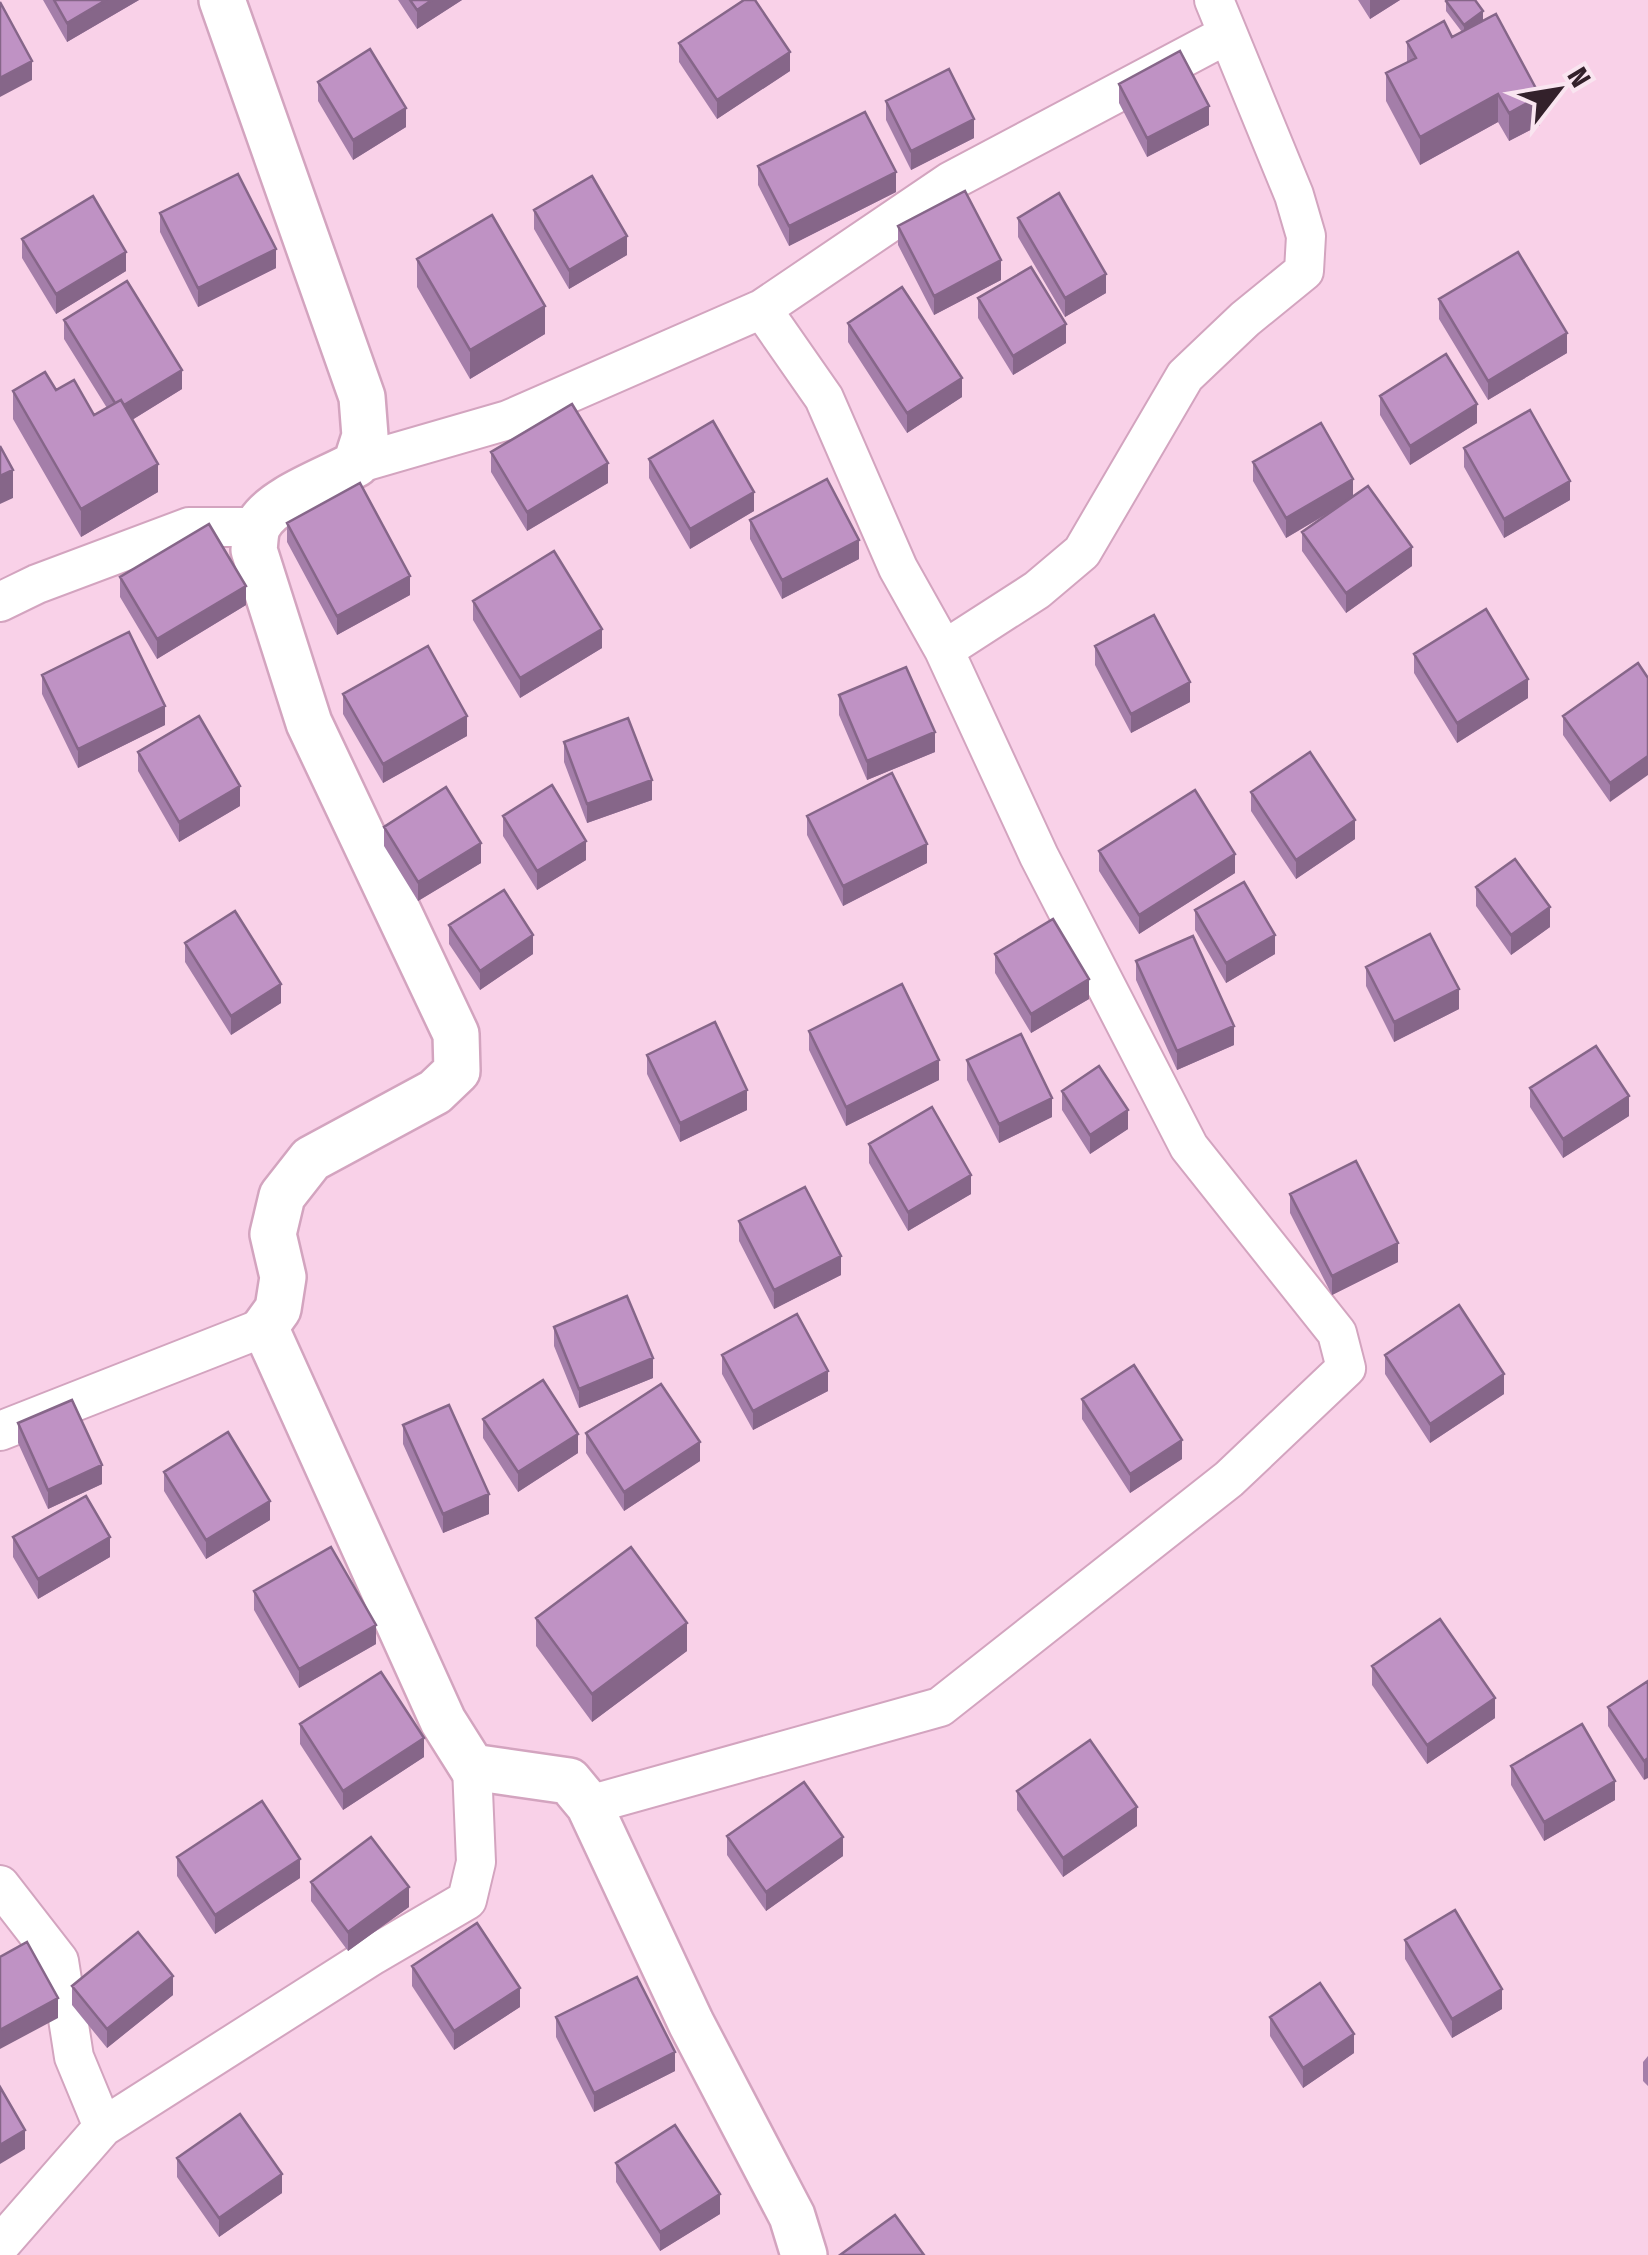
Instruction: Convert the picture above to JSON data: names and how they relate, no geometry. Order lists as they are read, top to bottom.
{
  "north": "top right"
}
